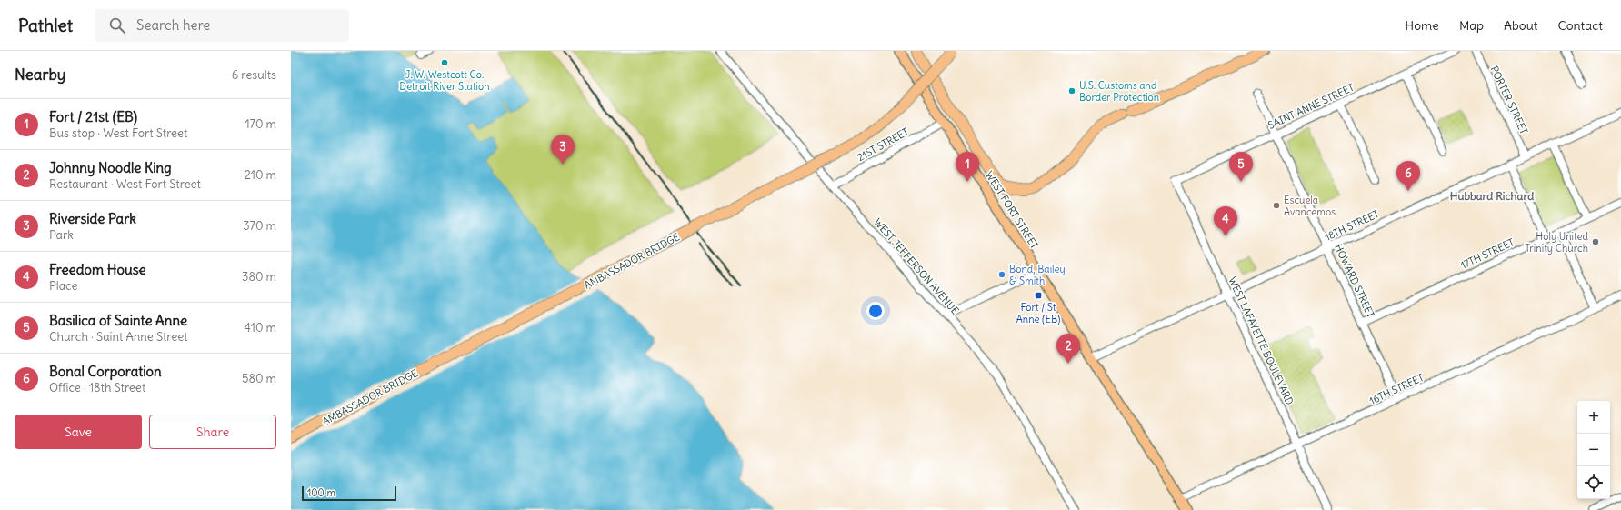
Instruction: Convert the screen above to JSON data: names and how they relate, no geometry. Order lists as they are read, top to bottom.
{
  "streets": {
    "highway": ["AMBASSADOR BRIDGE"],
    "main road": ["WEST FORT STREET"],
    "street": [
      "PORTER STREET",
      "SAINT ANNE STREET",
      "21ST STREET",
      "18TH STREET",
      "17TH STREET",
      "WEST JEFFERSON AVENUE",
      "HOWARD STREET",
      "WEST LAFAYETTE BOULEVARD",
      "16TH STREET"
    ]
  },
  "crossings": [
    ["PORTER STREET", "18TH STREET"],
    ["SAINT ANNE STREET", "HOWARD STREET"],
    ["SAINT ANNE STREET", "WEST LAFAYETTE BOULEVARD"],
    ["21ST STREET", "WEST FORT STREET"],
    ["21ST STREET", "WEST JEFFERSON AVENUE"],
    ["WEST FORT STREET", "18TH STREET"],
    ["WEST FORT STREET", "16TH STREET"],
    ["18TH STREET", "HOWARD STREET"],
    ["18TH STREET", "WEST LAFAYETTE BOULEVARD"],
    ["17TH STREET", "HOWARD STREET"],
    ["HOWARD STREET", "16TH STREET"],
    ["WEST LAFAYETTE BOULEVARD", "16TH STREET"]
  ],
  "districts": ["Hubbard Richard"],
  "places": {
    "other": [
      "J. W. Westcott Co. Detroit River Station",
      "U.S. Customs and Border Protection",
      "Escuela Avancemos",
      "Holy United Trinity Church",
      "Bond, Bailey & Smith"
    ],
    "transit": ["Fort / St Anne (EB)"]
  },
  "scale_bar": "100 m",
  "page": {
    "header": "Pathlet",
    "search": "Search here",
    "nav": [
      "Home",
      "Map",
      "About",
      "Contact"
    ],
    "heading": ["Nearby", "6 results"],
    "list": [
      {
        "mark": "1",
        "name": "Fort / 21st (EB)",
        "note": "Bus stop · West Fort Street",
        "value": "170 m"
      },
      {
        "mark": "2",
        "name": "Johnny Noodle King",
        "note": "Restaurant · West Fort Street",
        "value": "210 m"
      },
      {
        "mark": "3",
        "name": "Riverside Park",
        "note": "Park",
        "value": "370 m"
      },
      {
        "mark": "4",
        "name": "Freedom House",
        "note": "Place",
        "value": "380 m"
      },
      {
        "mark": "5",
        "name": "Basilica of Sainte Anne",
        "note": "Church · Saint Anne Street",
        "value": "410 m"
      },
      {
        "mark": "6",
        "name": "Bonal Corporation",
        "note": "Office · 18th Street",
        "value": "580 m"
      }
    ],
    "pins": [
      "3",
      "1",
      "5",
      "6",
      "4",
      "2"
    ],
    "map_buttons": ["+", "−"],
    "buttons": ["Save", "Share"],
    "scale": "100 m"
  }
}
